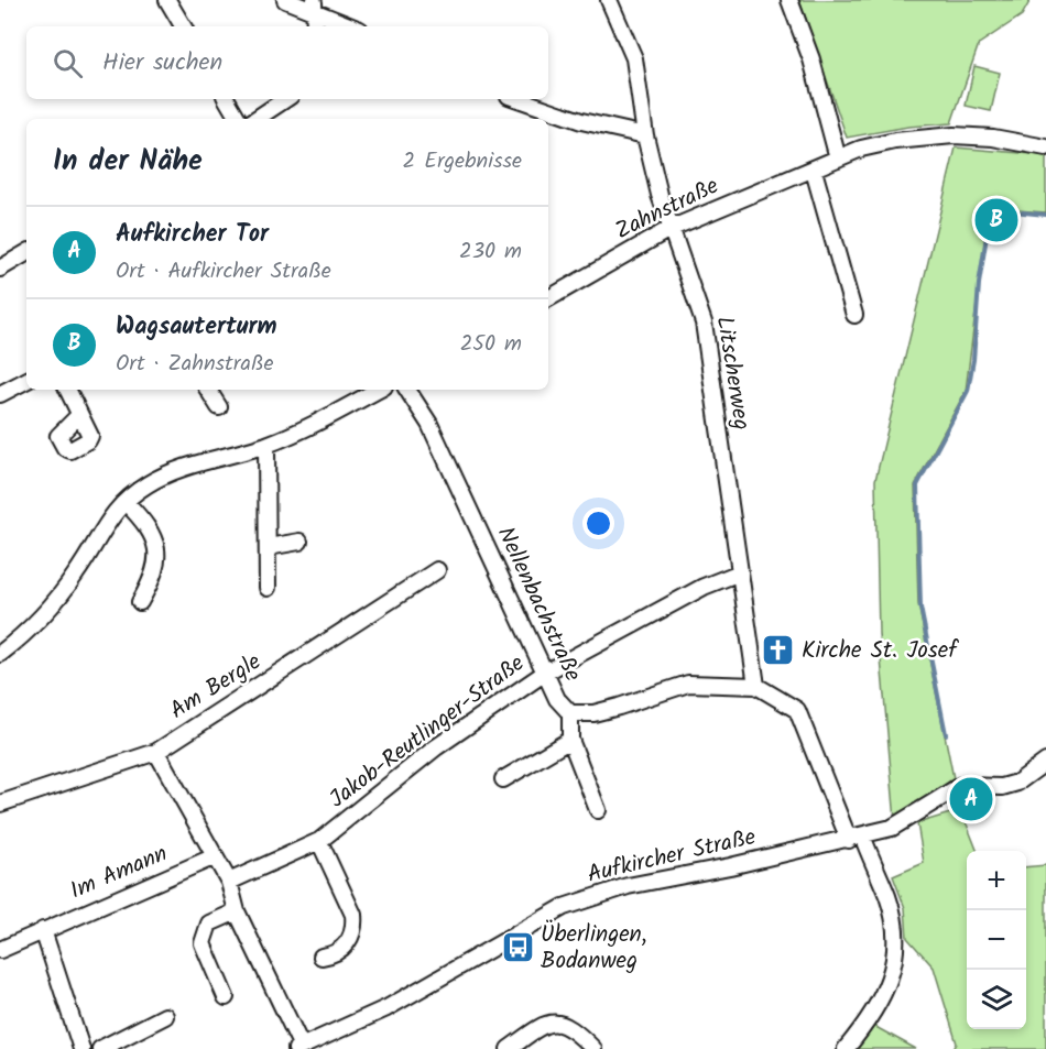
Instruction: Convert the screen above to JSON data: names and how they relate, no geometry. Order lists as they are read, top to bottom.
{
  "streets": {
    "street": [
      "Zahnstraße",
      "Litscherweg",
      "Nellenbachstraße",
      "Am Bergle",
      "Jakob-Reutlinger-Straße",
      "Aufkircher Straße",
      "Im Amann"
    ]
  },
  "crossings": [
    ["Zahnstraße", "Litscherweg"],
    ["Litscherweg", "Nellenbachstraße"],
    ["Litscherweg", "Jakob-Reutlinger-Straße"],
    ["Nellenbachstraße", "Jakob-Reutlinger-Straße"],
    ["Nellenbachstraße", "Aufkircher Straße"]
  ],
  "places": {
    "church": ["Kirche St. Josef"],
    "bus stop": ["Überlingen, Bodanweg"]
  },
  "page": {
    "search": "Hier suchen",
    "heading": ["In der Nähe", "2 Ergebnisse"],
    "pins": ["B", "A"],
    "list": [
      {
        "mark": "A",
        "name": "Aufkircher Tor",
        "note": "Ort · Aufkircher Straße",
        "value": "230 m"
      },
      {
        "mark": "B",
        "name": "Wagsauterturm",
        "note": "Ort · Zahnstraße",
        "value": "250 m"
      }
    ],
    "map_buttons": ["+", "−"]
  }
}
